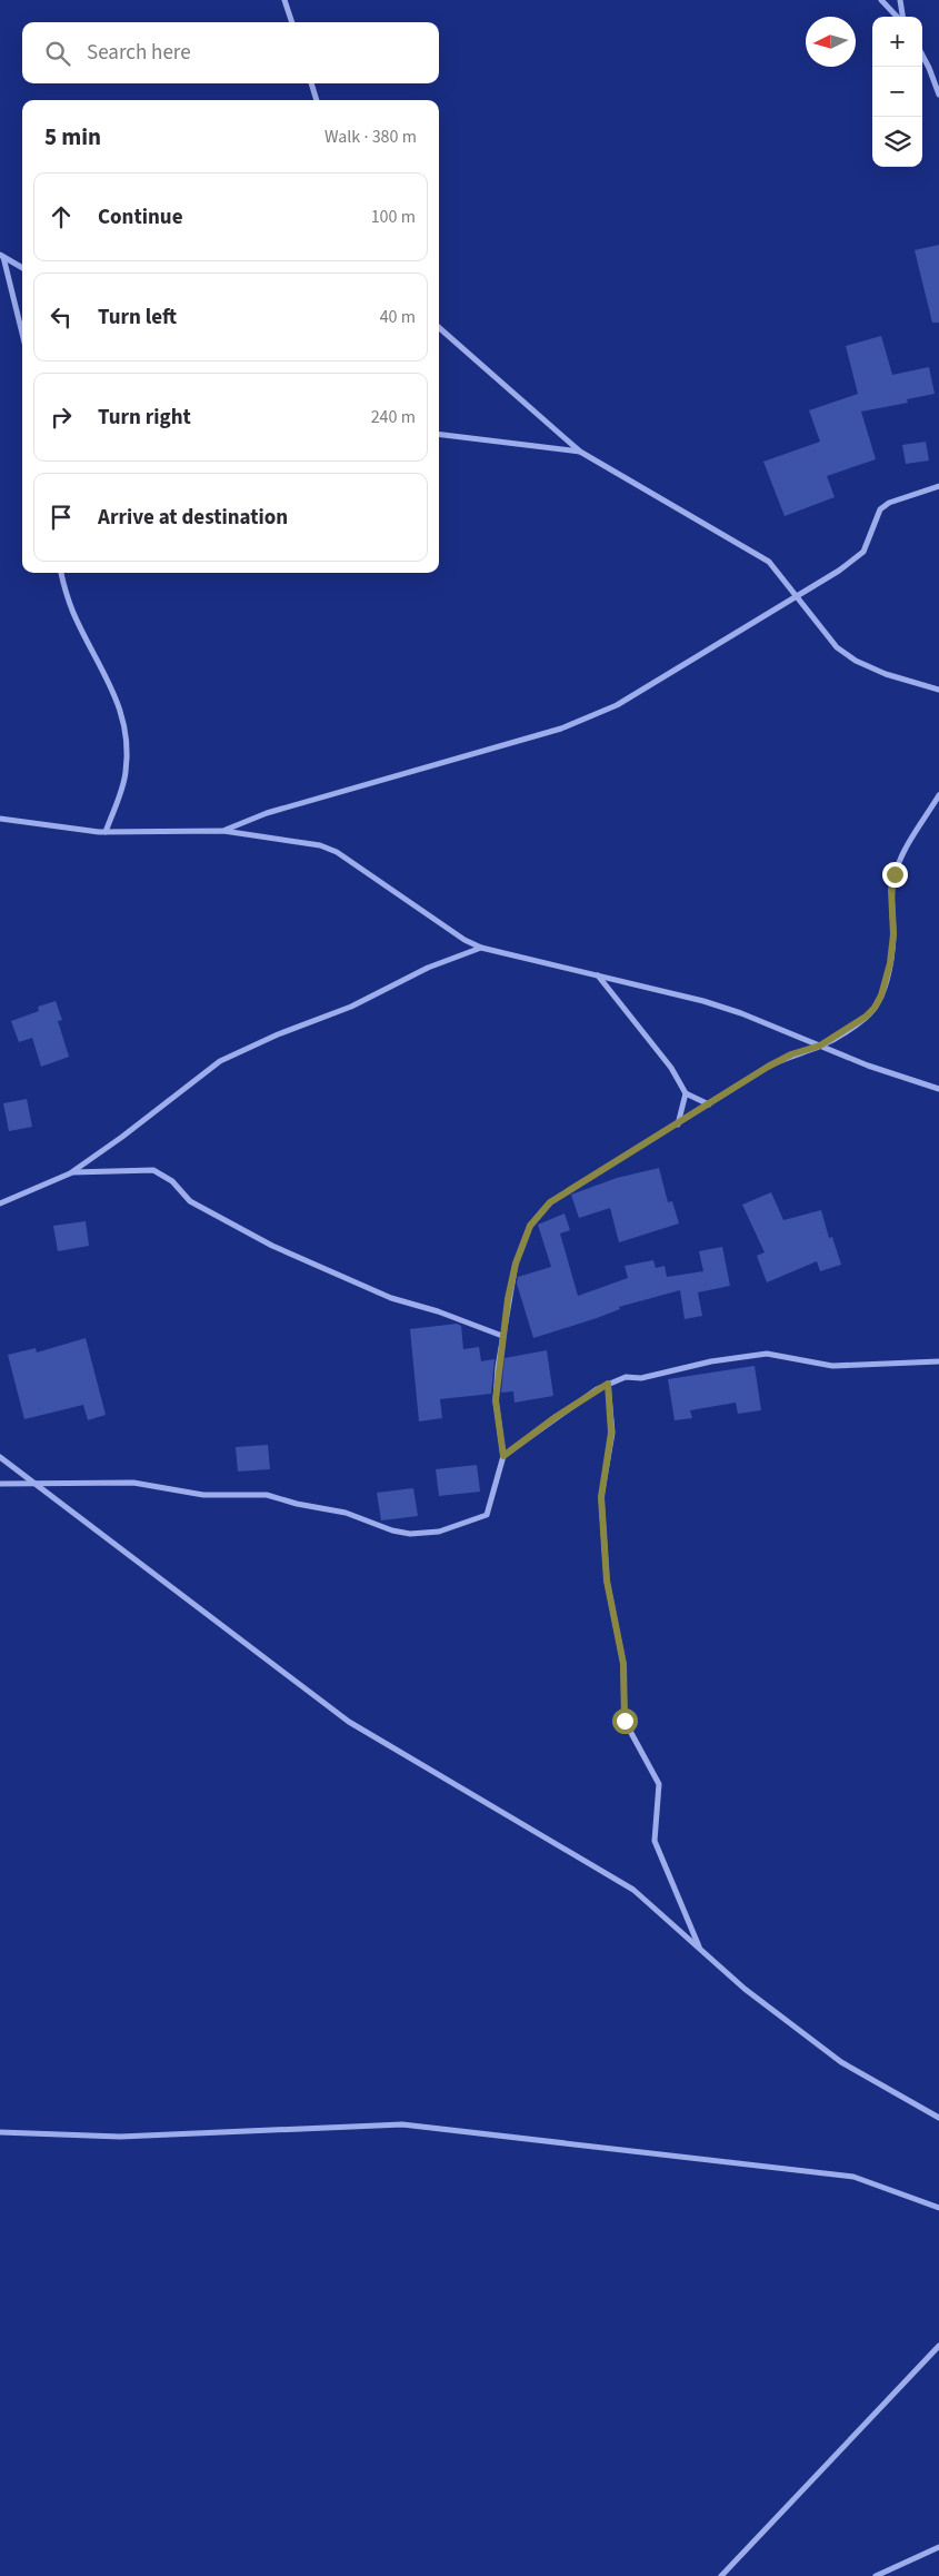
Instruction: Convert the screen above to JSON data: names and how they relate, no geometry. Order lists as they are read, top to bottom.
{
  "north": "left",
  "page": {
    "map_buttons": ["+", "−"],
    "search": "Search here",
    "heading": ["5 min", "Walk · 380 m"],
    "list": [
      ["Continue", "100 m"],
      ["Turn left", "40 m"],
      ["Turn right", "240 m"],
      "Arrive at destination"
    ]
  }
}
